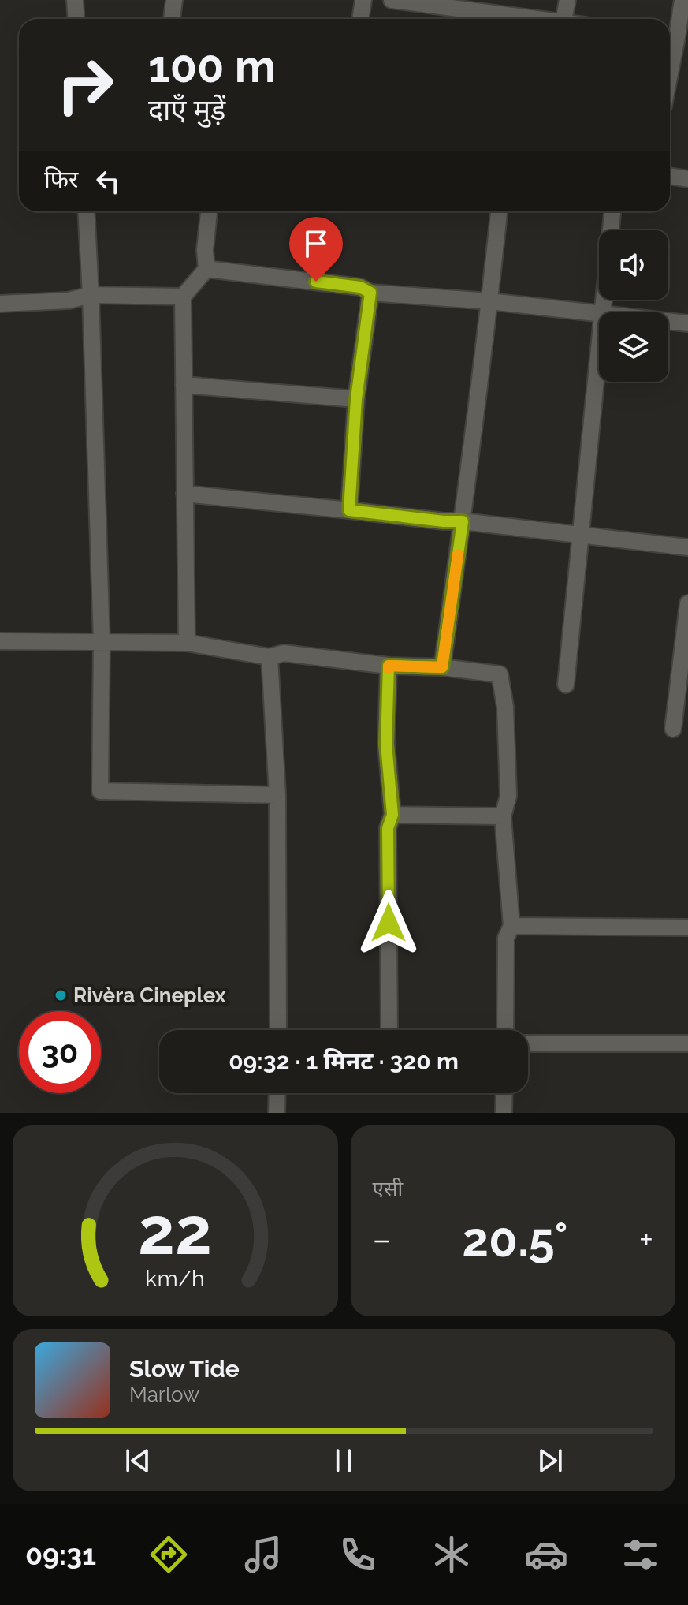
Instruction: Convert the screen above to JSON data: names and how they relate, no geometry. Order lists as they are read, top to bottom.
{
  "places": ["Rivèra Cineplex"],
  "page": {
    "turn": ["100 m", "दाएँ मुड़ें"],
    "then": "फिर",
    "limit": "30",
    "trip": "09:32 · 1 मिनट · 320 m",
    "tile": "एसी",
    "heat": ["−", "20.5°", "+"],
    "song": ["Slow Tide", "Marlow"],
    "tabs": "09:31",
    "gauge": ["22", "km/h"]
  }
}
